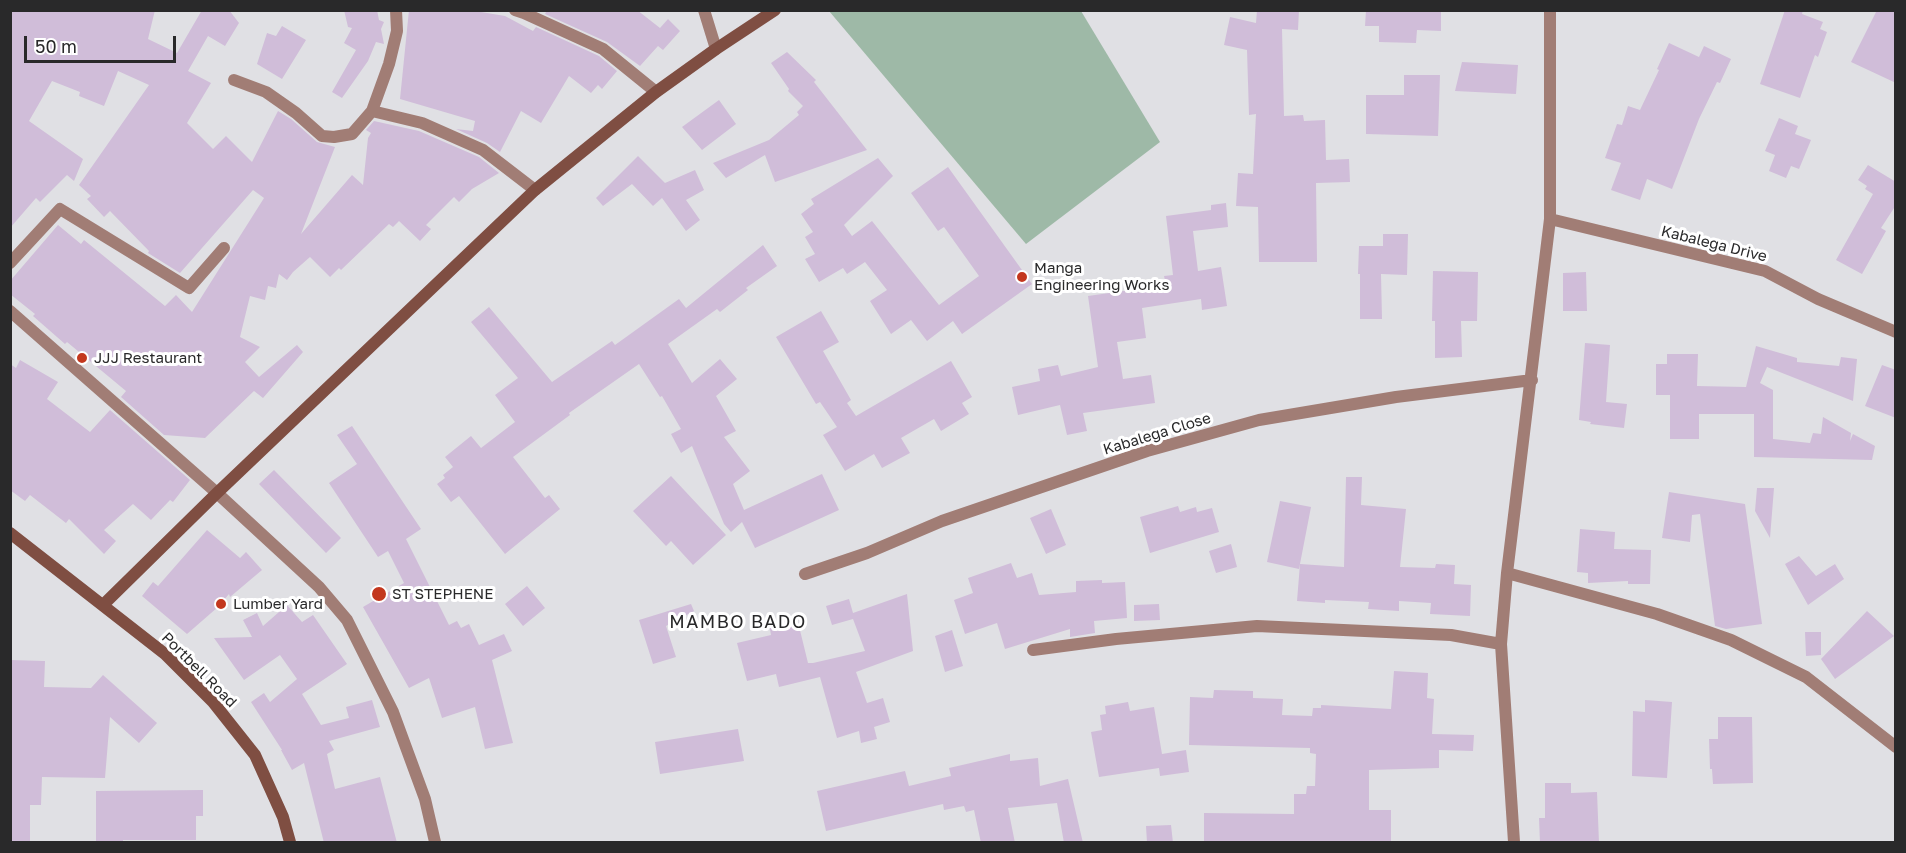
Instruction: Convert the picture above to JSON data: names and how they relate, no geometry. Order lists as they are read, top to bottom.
{
  "streets": {
    "main road": ["Portbell Road"],
    "street": ["Kabalega Drive", "Kabalega Close"]
  },
  "districts": ["MAMBO BADO"],
  "places": [
    "Manga Engineering Works",
    "JJJ Restaurant",
    "ST STEPHENE",
    "Lumber Yard"
  ],
  "scale_bar": "50 m"
}
